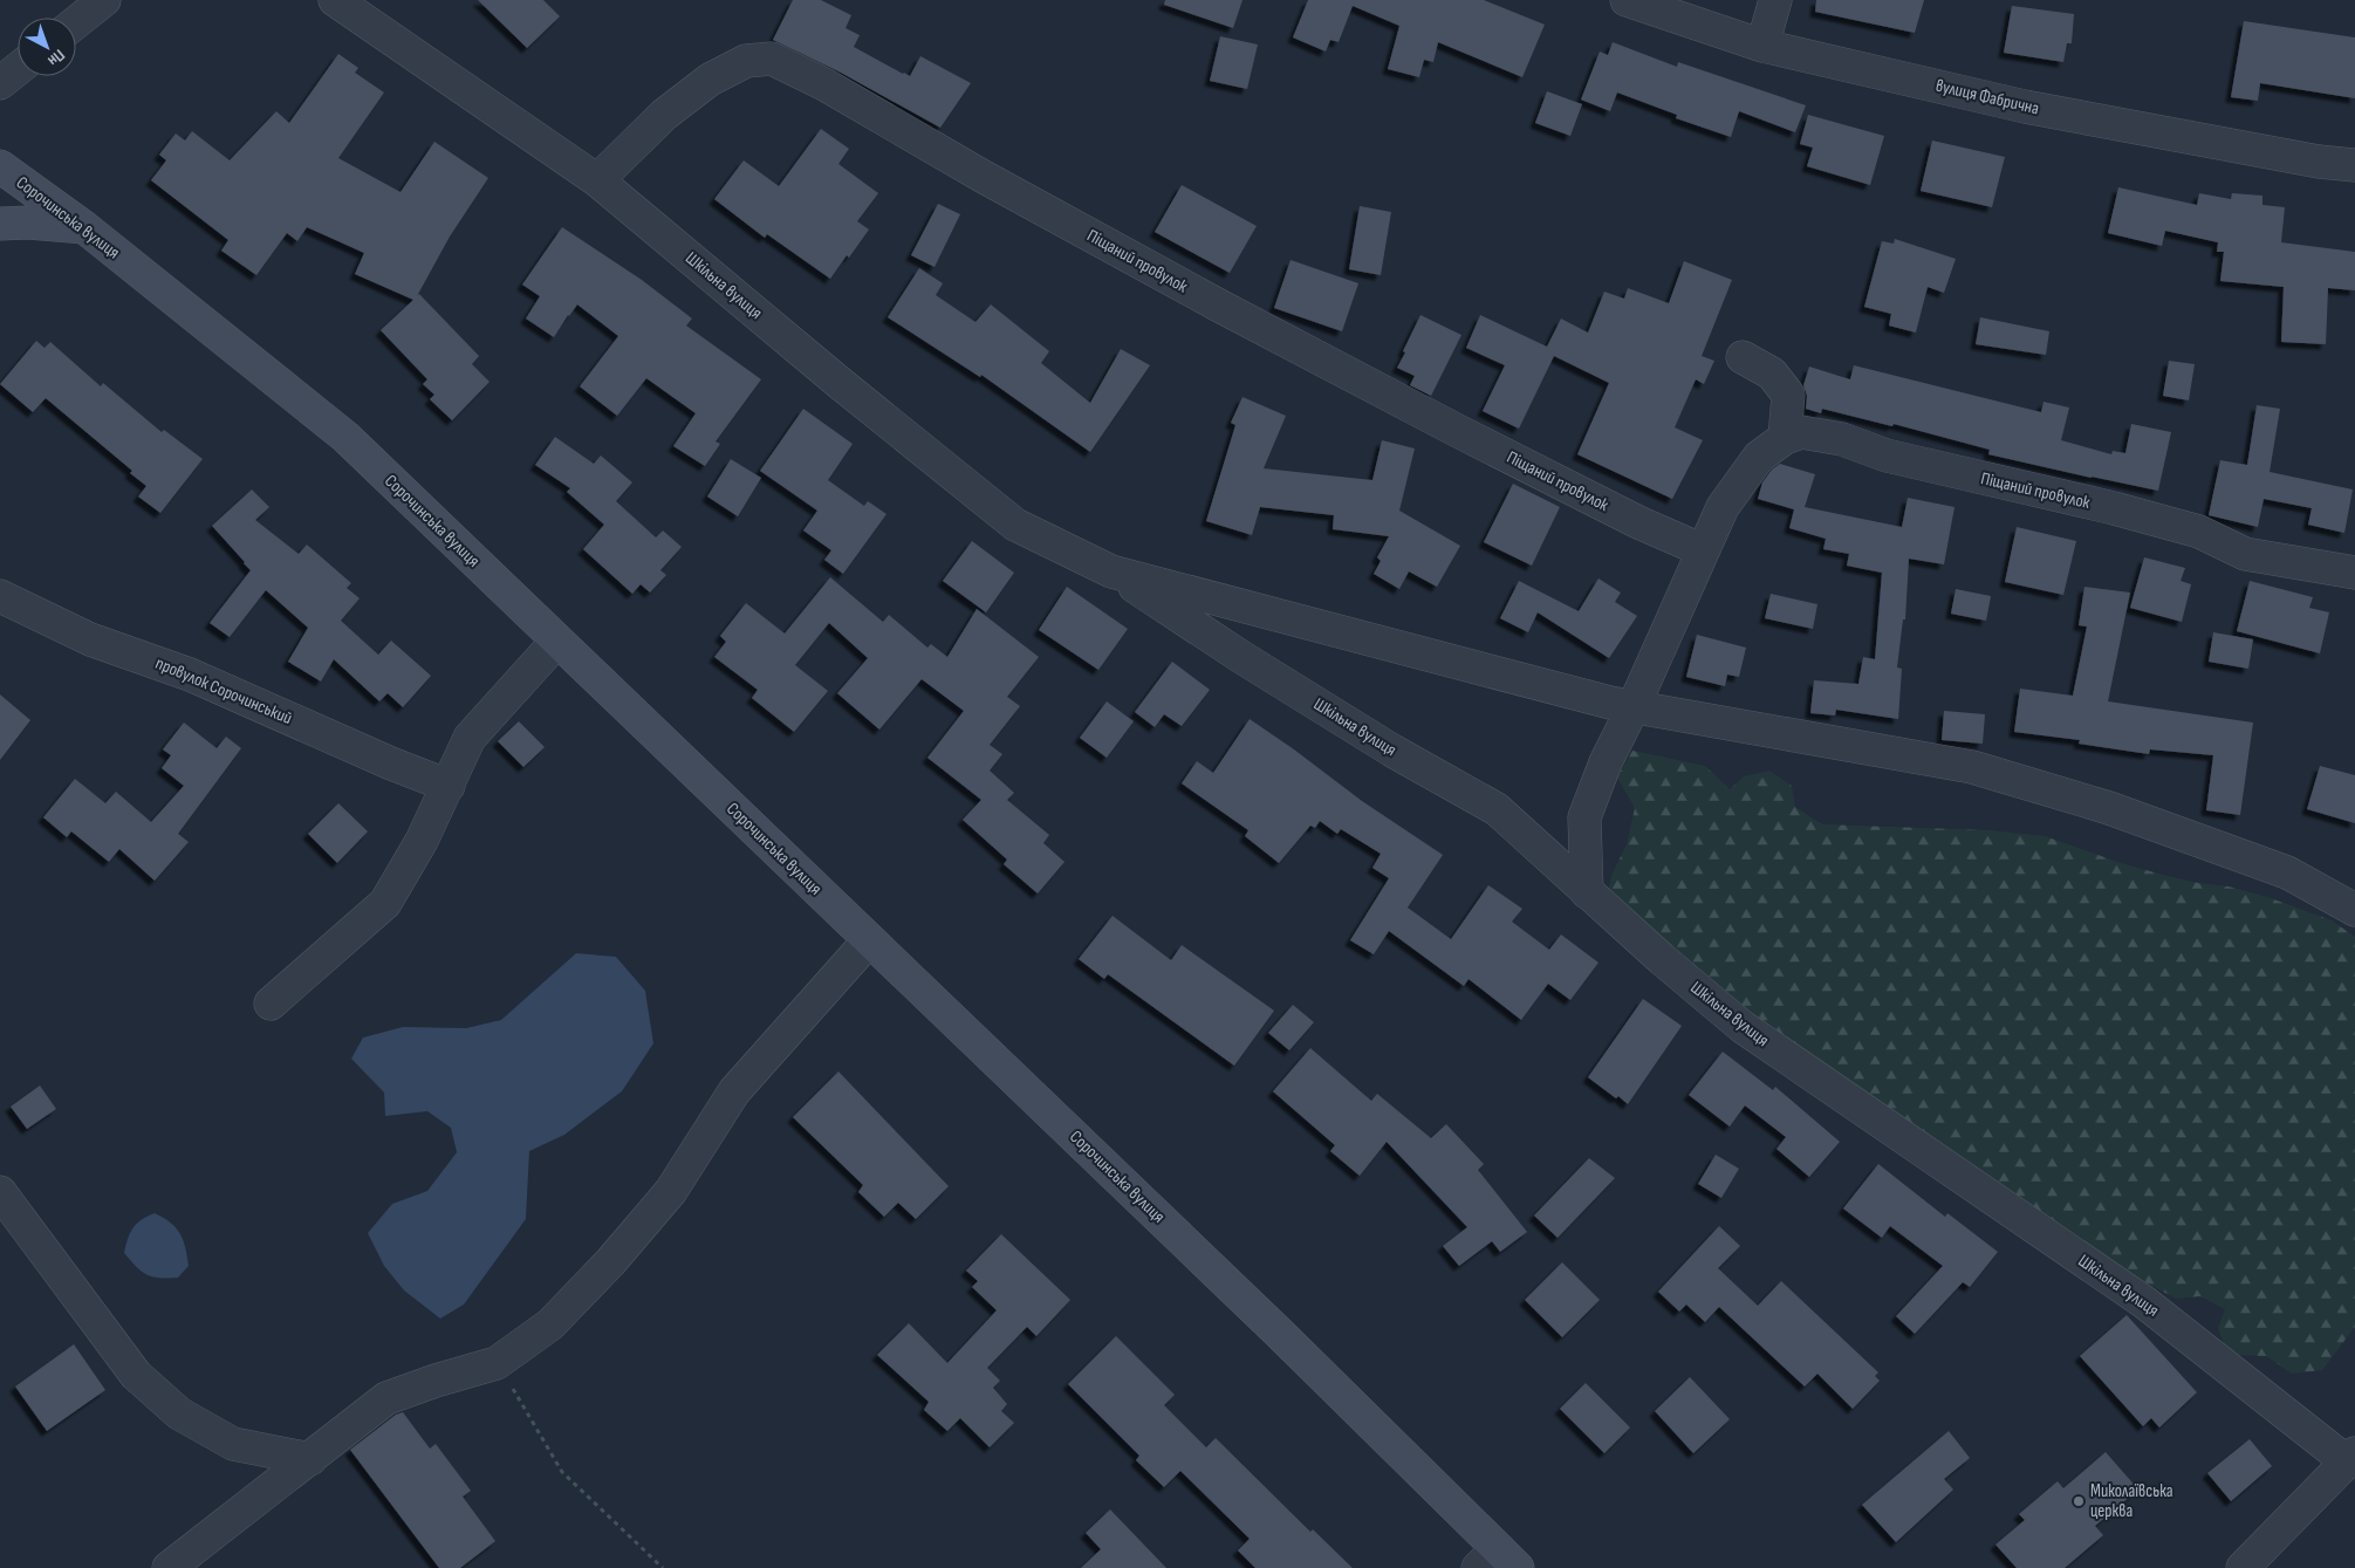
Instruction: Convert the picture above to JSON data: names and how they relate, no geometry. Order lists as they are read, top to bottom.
{
  "streets": {
    "main road": ["Сорочинська вулиця"],
    "street": [
      "вулиця Фабрична",
      "Піщаний провулок",
      "Шкільна вулиця",
      "провулок Сорочинський"
    ]
  },
  "crossings": [
    ["Піщаний провулок", "Шкільна вулиця"]
  ],
  "places": ["Миколаївська церква"],
  "north": "bottom right"
}
